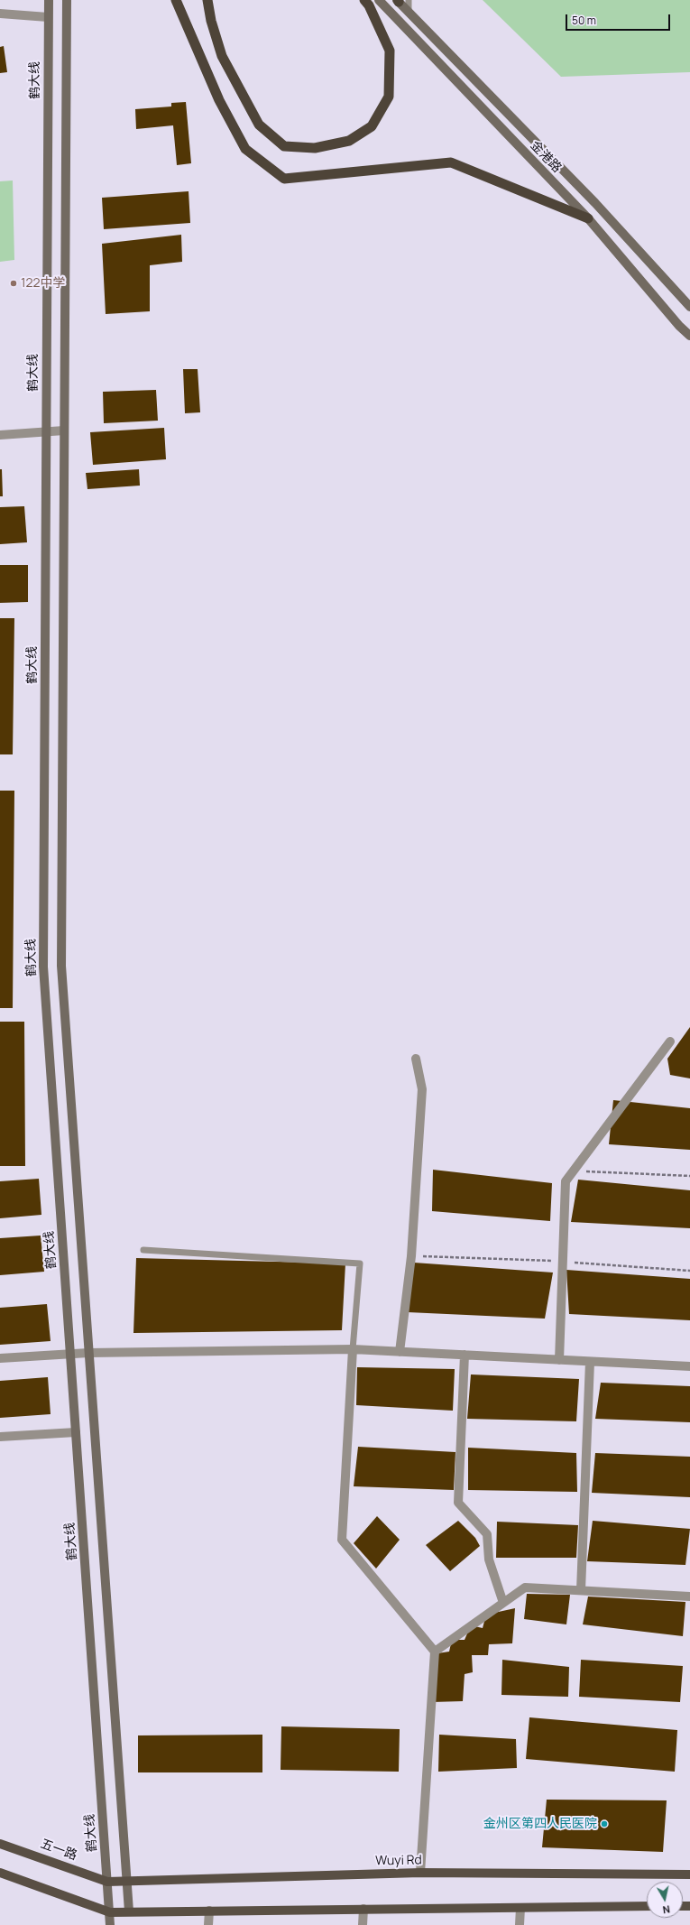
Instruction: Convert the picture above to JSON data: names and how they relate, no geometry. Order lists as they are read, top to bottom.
{
  "streets": {
    "main road": [
      "鹤大线",
      "金港路",
      "五一路",
      "Wuyi Rd"
    ]
  },
  "crossings": [
    ["鹤大线", "五一路"],
    ["鹤大线", "Wuyi Rd"],
    ["五一路", "Wuyi Rd"]
  ],
  "places": ["122中学", "金州区第四人民医院"],
  "scale_bar": "50 m",
  "north": "bottom"
}
